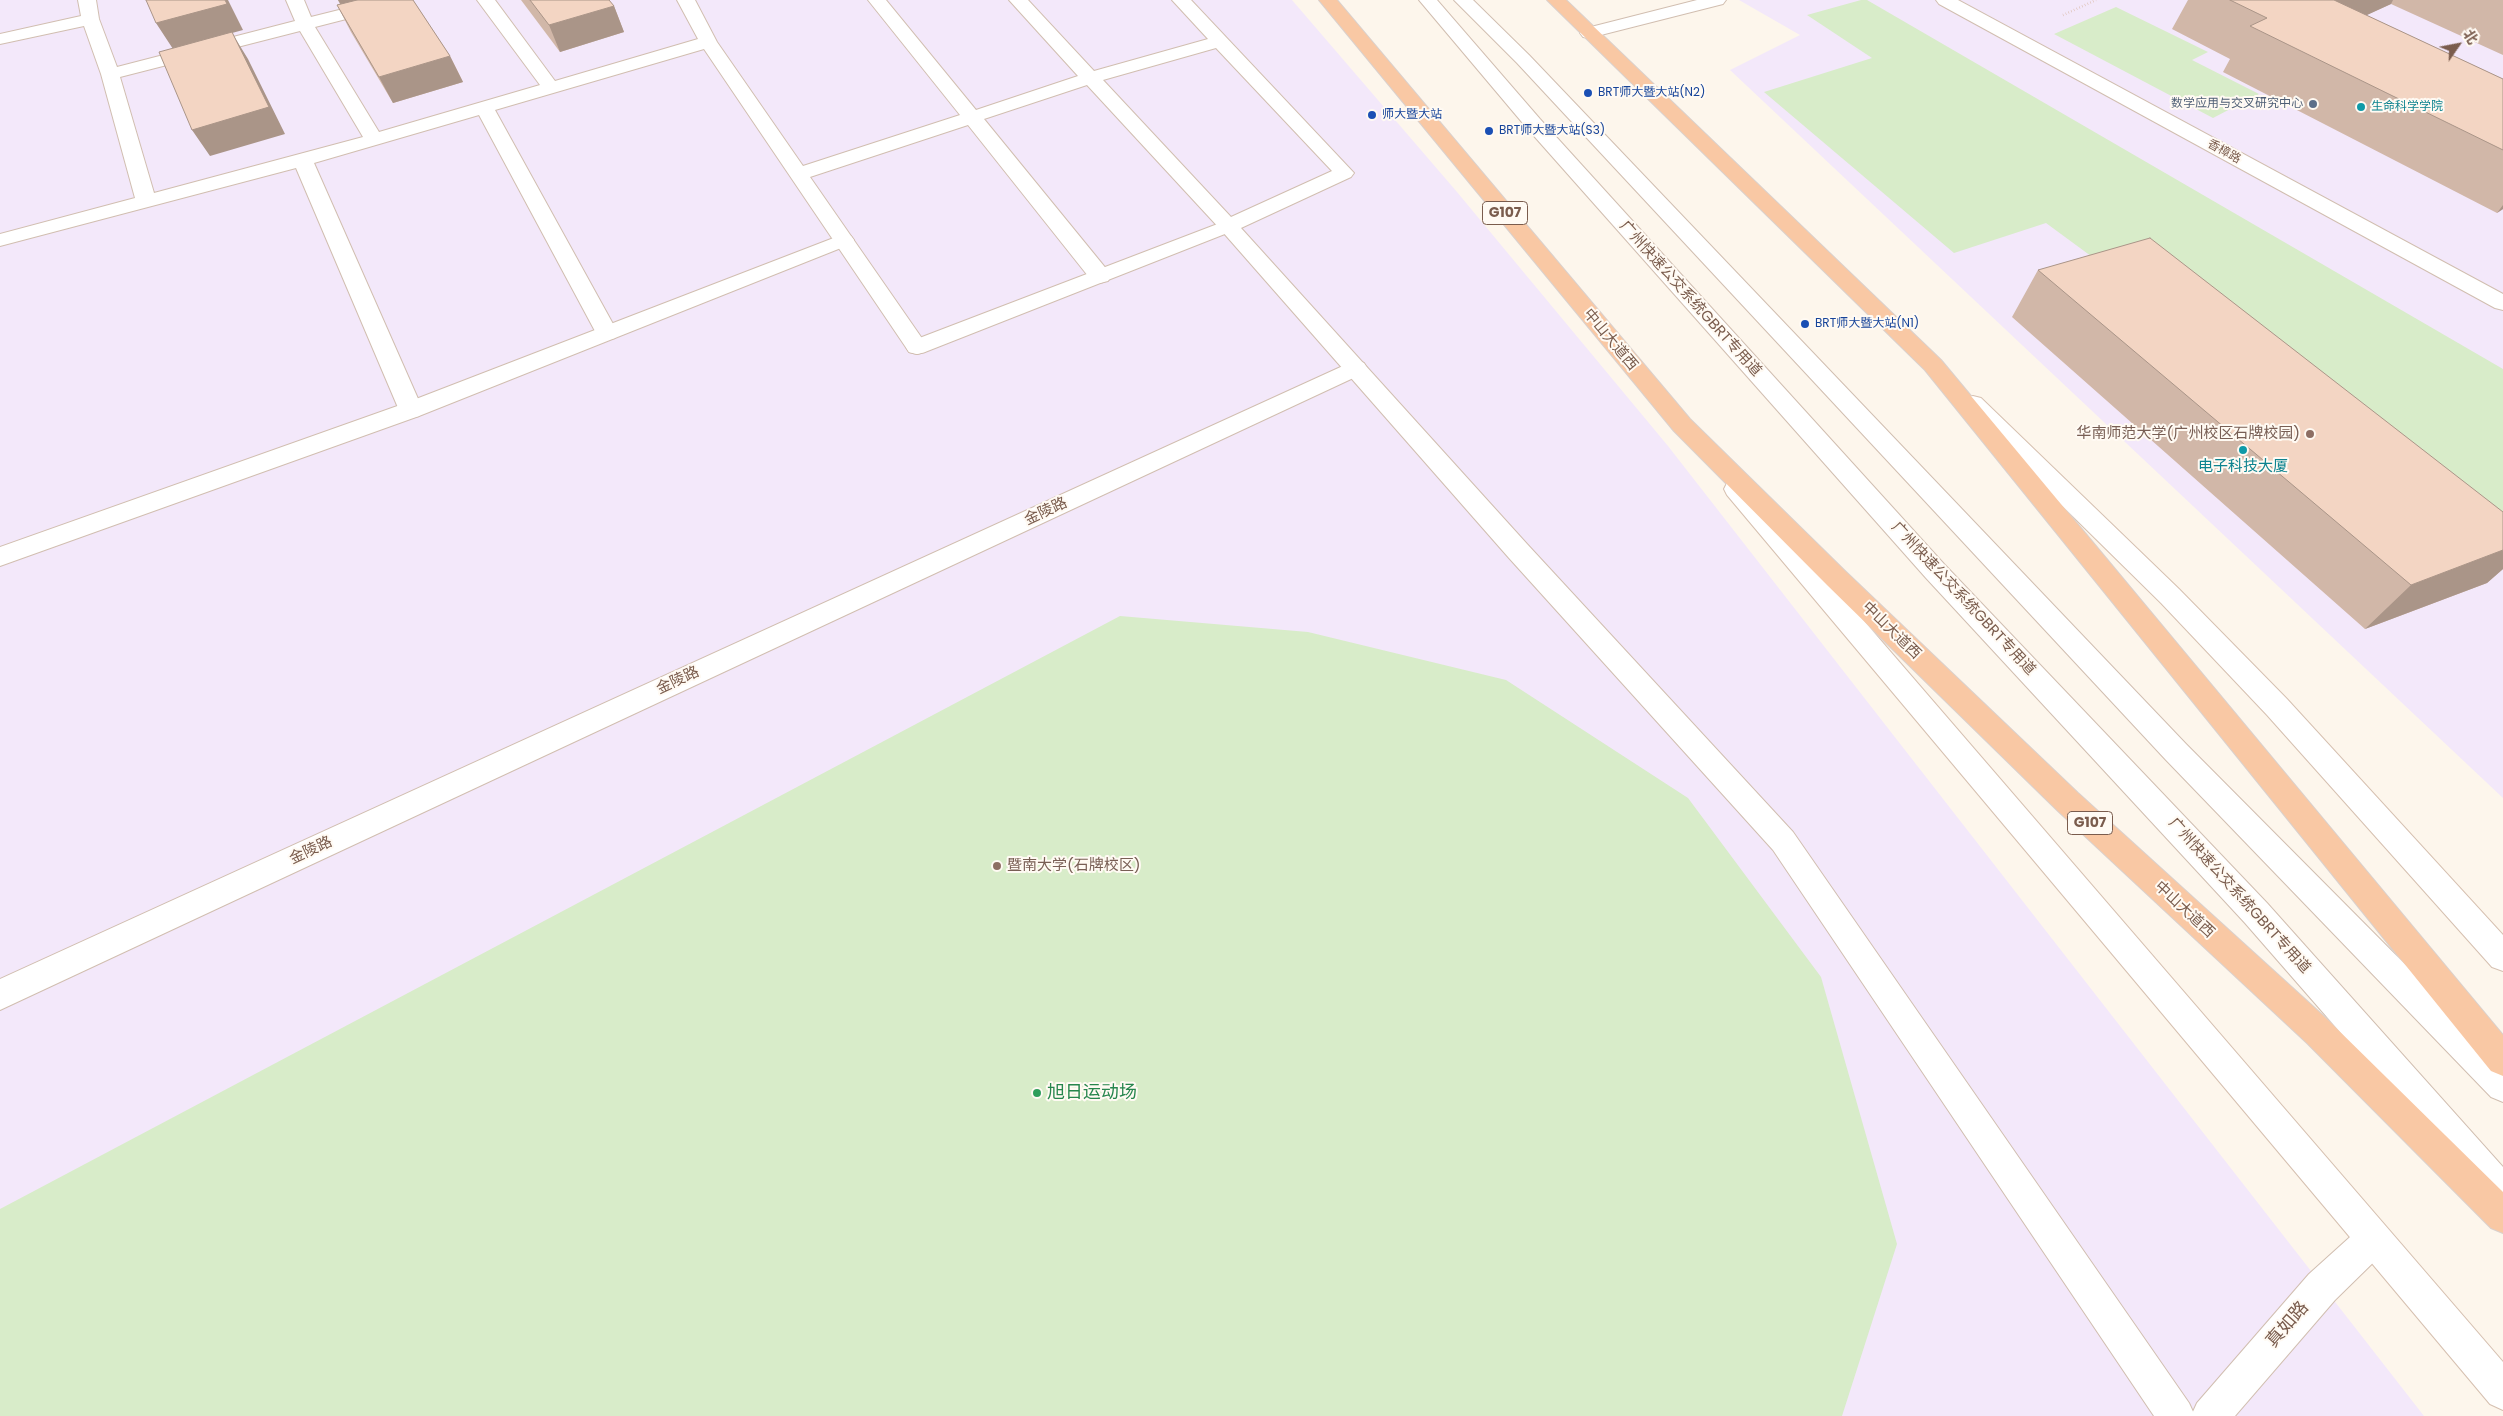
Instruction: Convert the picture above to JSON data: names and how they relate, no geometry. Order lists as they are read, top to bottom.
{
  "streets": {
    "highway": ["G107", "中山大道西"],
    "street": [
      "香樟路",
      "广州快速公交系统GBRT专用道",
      "金陵路",
      "真如路"
    ]
  },
  "places": [
    "BRT师大暨大站(N2)",
    "数学应用与交叉研究中心",
    "生命科学学院",
    "师大暨大站",
    "BRT师大暨大站(S3)",
    "BRT师大暨大站(N1)",
    "华南师范大学(广州校区石牌校园)",
    "电子科技大厦",
    "暨南大学(石牌校区)",
    "旭日运动场"
  ],
  "north": "top right"
}
